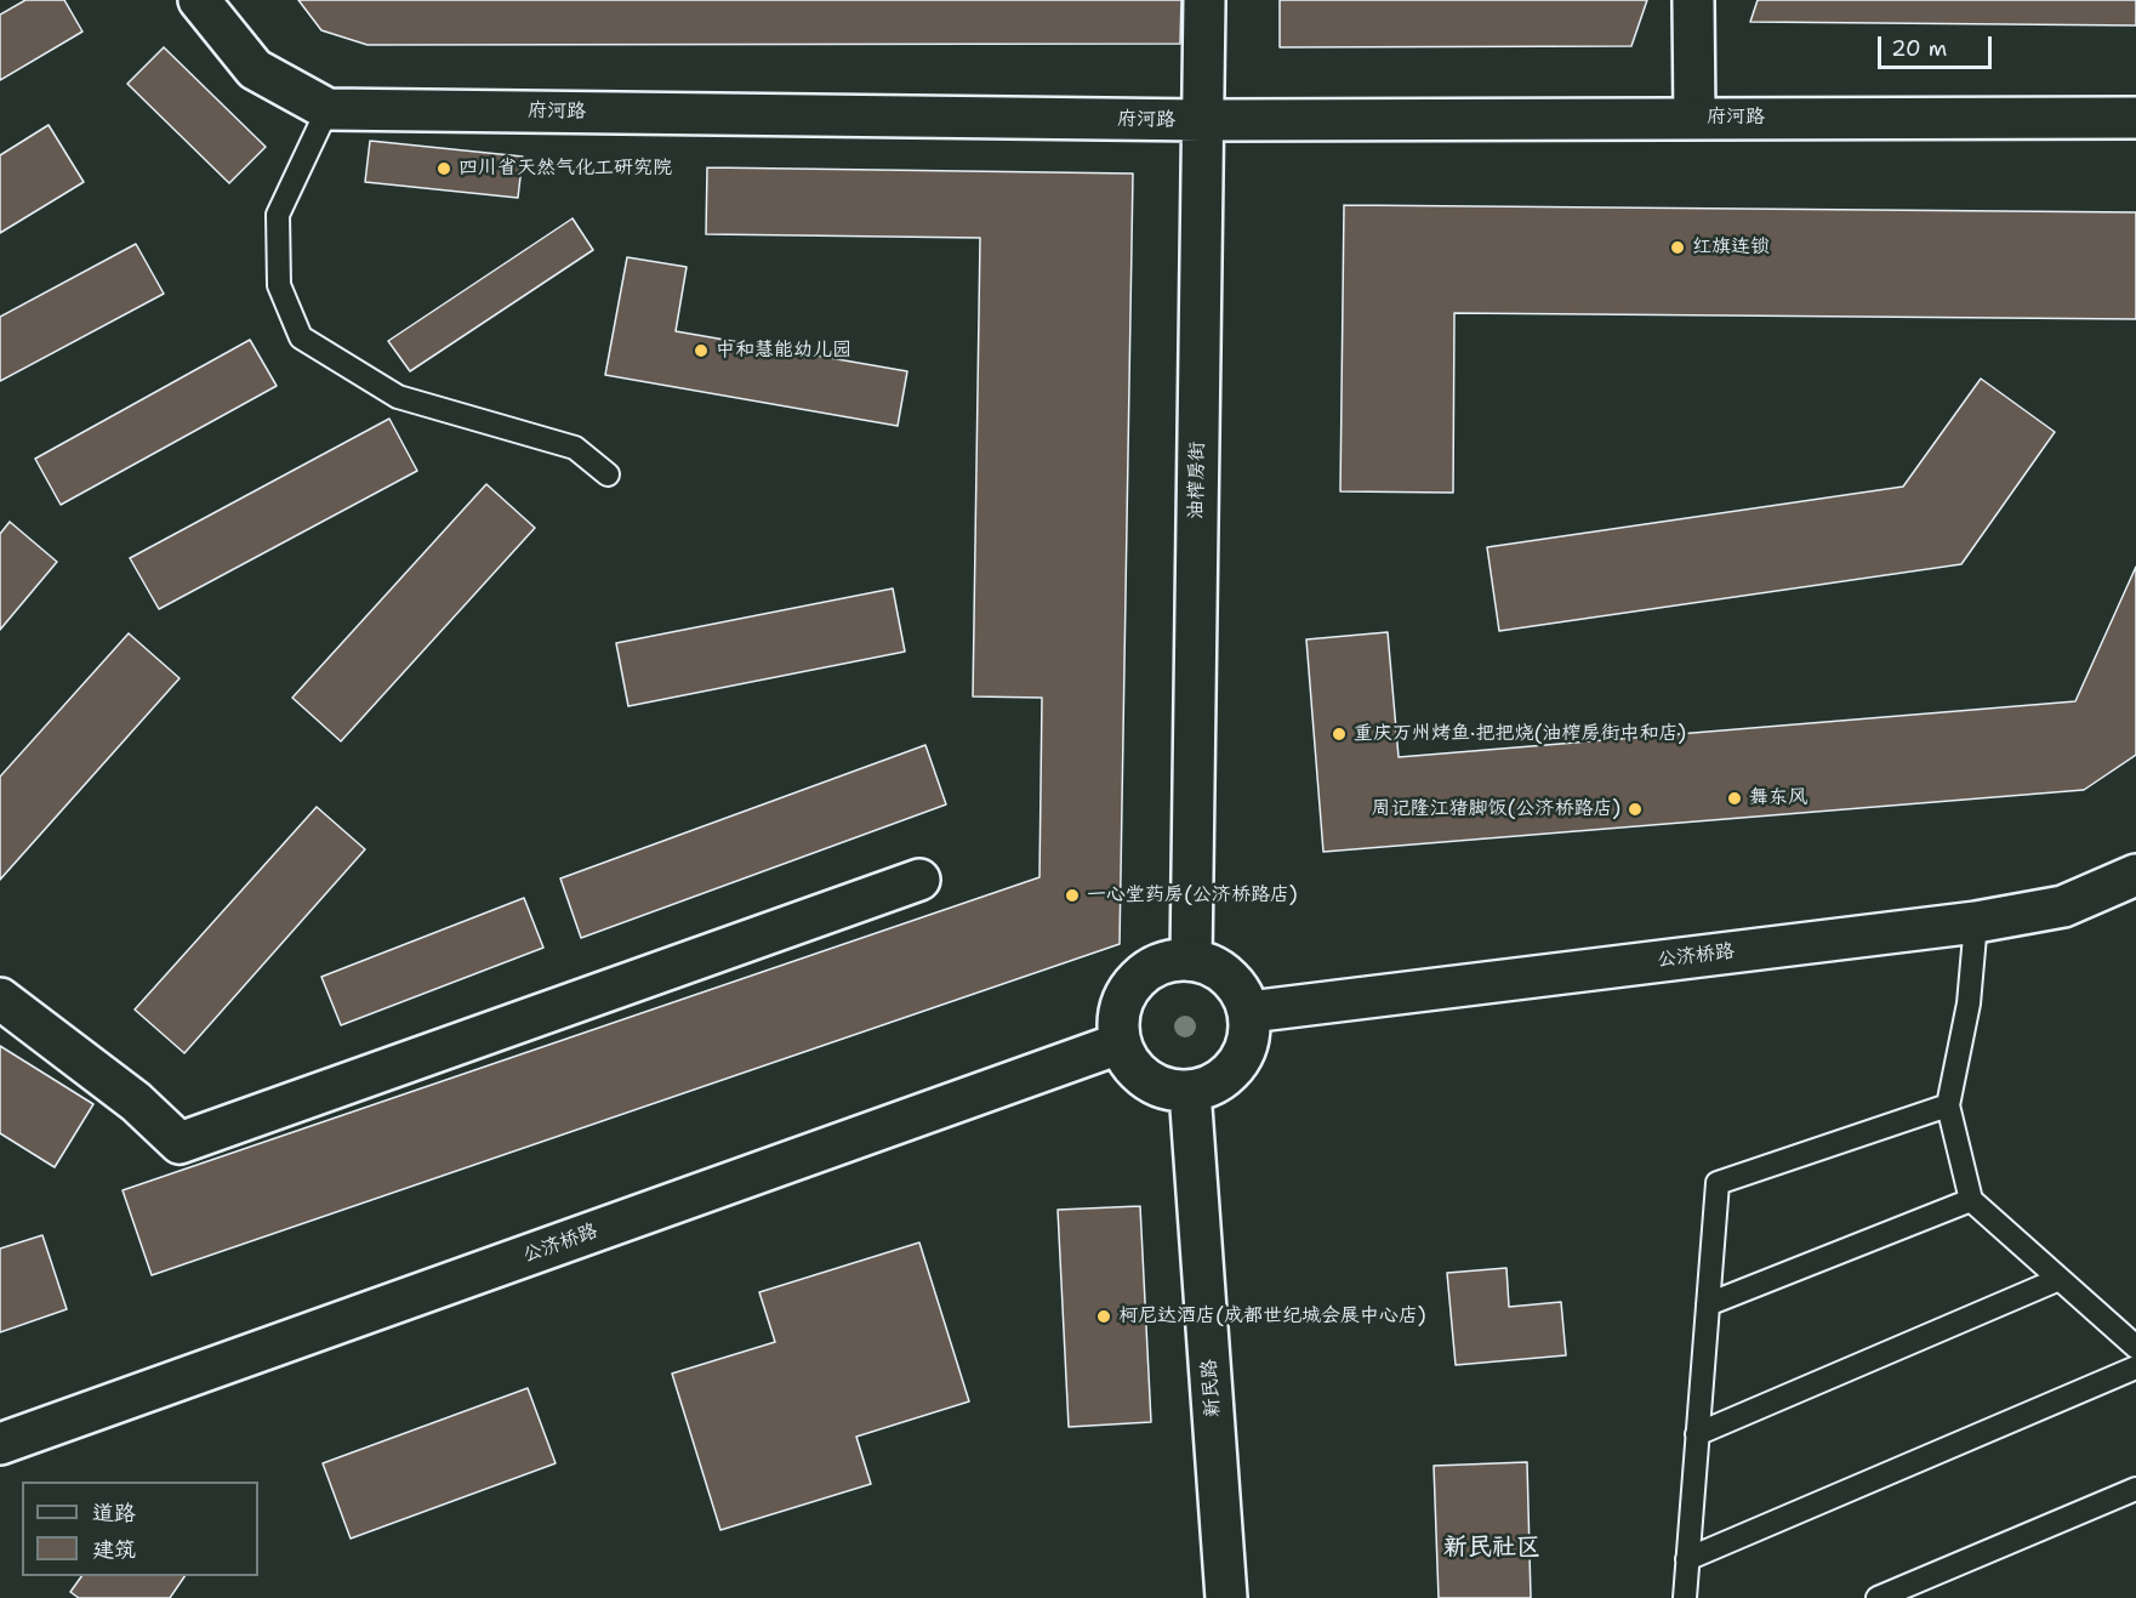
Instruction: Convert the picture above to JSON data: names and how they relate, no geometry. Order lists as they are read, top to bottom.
{
  "streets": {
    "street": [
      "府河路",
      "油榨房街",
      "公济桥路",
      "新民路"
    ]
  },
  "crossings": [
    ["府河路", "油榨房街"],
    ["油榨房街", "公济桥路"],
    ["油榨房街", "新民路"],
    ["公济桥路", "新民路"]
  ],
  "districts": ["新民社区"],
  "places": [
    "四川省天然气化工研究院",
    "红旗连锁",
    "中和慧能幼儿园",
    "重庆万州烤鱼·把把烧(油榨房街中和店)",
    "舞东风",
    "周记隆江猪脚饭(公济桥路店)",
    "一心堂药房(公济桥路店)",
    "柯尼达酒店(成都世纪城会展中心店)"
  ],
  "legend": ["道路", "建筑"],
  "scale_bar": "20 m"
}
